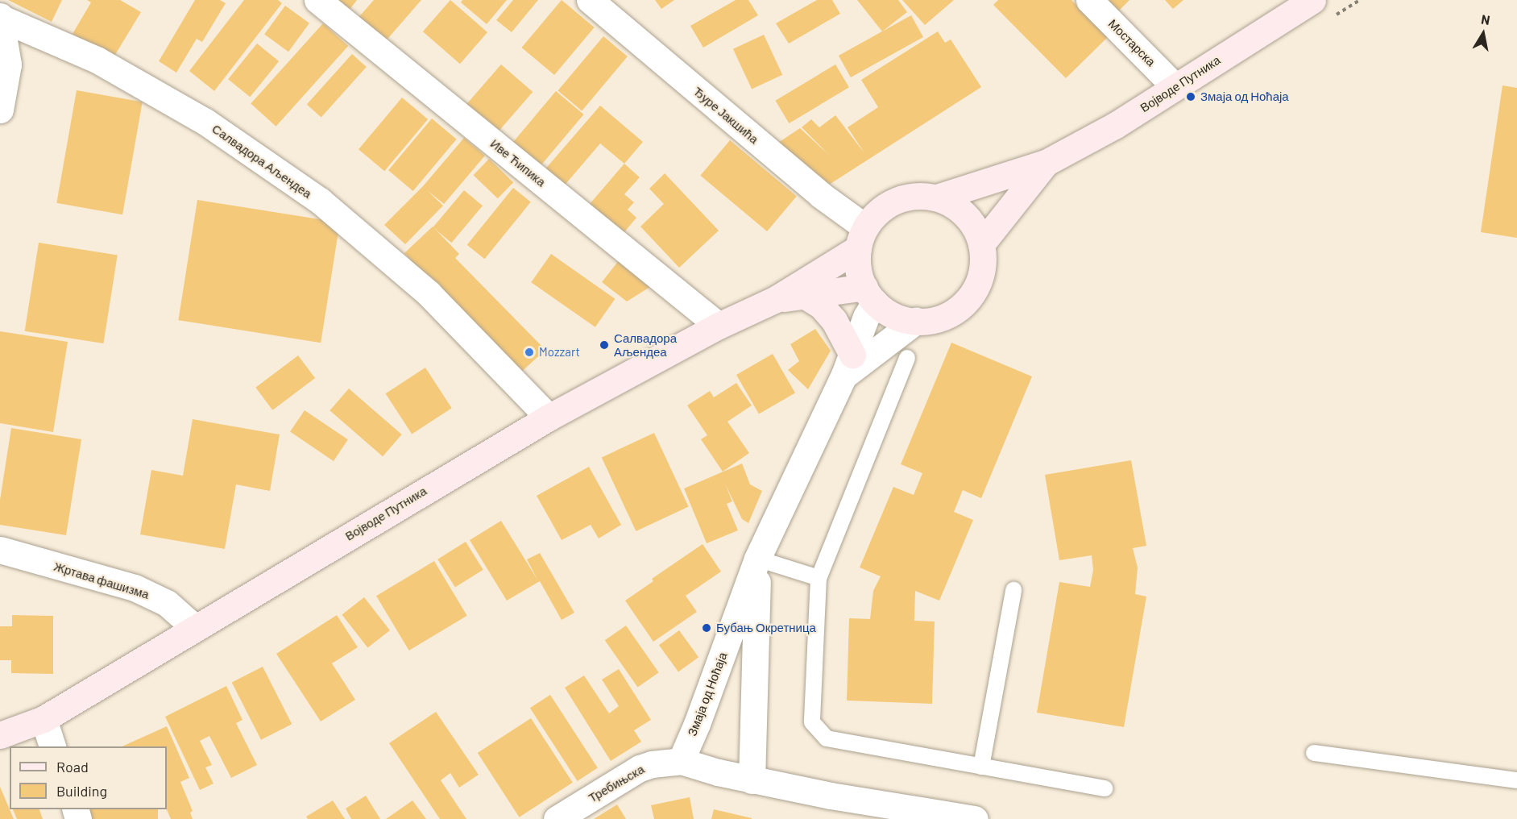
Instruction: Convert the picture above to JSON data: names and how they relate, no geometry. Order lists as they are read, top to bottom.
{
  "streets": {
    "street": [
      "Мостарска",
      "Војводе Путника",
      "Ђуре Јакшића",
      "Салвадора Аљендеа",
      "Иве Ћипика",
      "Жртава фашизма",
      "Змаја од Ноћаја",
      "Требињска"
    ]
  },
  "crossings": [
    ["Мостарска", "Војводе Путника"],
    ["Војводе Путника", "Ђуре Јакшића"],
    ["Војводе Путника", "Салвадора Аљендеа"],
    ["Војводе Путника", "Иве Ћипика"],
    ["Војводе Путника", "Жртава фашизма"],
    ["Војводе Путника", "Змаја од Ноћаја"],
    ["Ђуре Јакшића", "Змаја од Ноћаја"],
    ["Змаја од Ноћаја", "Требињска"]
  ],
  "places": [
    "Змаја од Ноћаја",
    "Салвадора Аљендеа",
    "Mozzart",
    "Бубањ Окретница"
  ],
  "legend": ["Road", "Building"],
  "north": "top"
}
